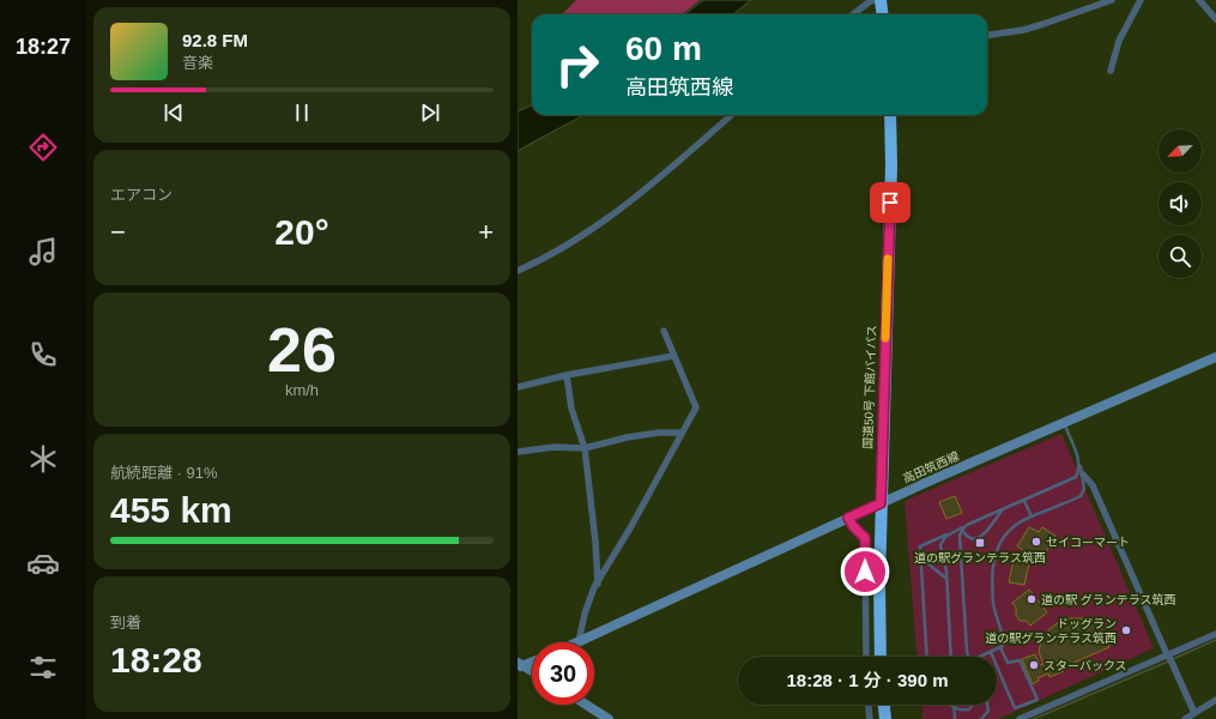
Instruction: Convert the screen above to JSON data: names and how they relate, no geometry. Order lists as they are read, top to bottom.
{
  "streets": {
    "highway": ["国道50号 下館バイパス"],
    "main road": ["高田筑西線"]
  },
  "crossings": [
    ["国道50号 下館バイパス", "高田筑西線"]
  ],
  "places": {
    "other": [
      "セイコーマート",
      "道の駅 グランテラス筑西",
      "ドッグラン 道の駅グランテラス筑西",
      "スターバックス"
    ],
    "transit": ["道の駅グランテラス筑西"]
  },
  "north": "bottom left",
  "page": {
    "tabs": "18:27",
    "turn": ["60 m", "高田筑西線"],
    "song": ["92.8 FM", "音楽"],
    "tile": [
      "エアコン",
      ["26", "km/h"],
      ["航続距離 · 91%", "455 km"],
      ["到着", "18:28"]
    ],
    "heat": ["−", "20°", "+"],
    "limit": "30",
    "trip": "18:28 · 1 分 · 390 m"
  }
}
